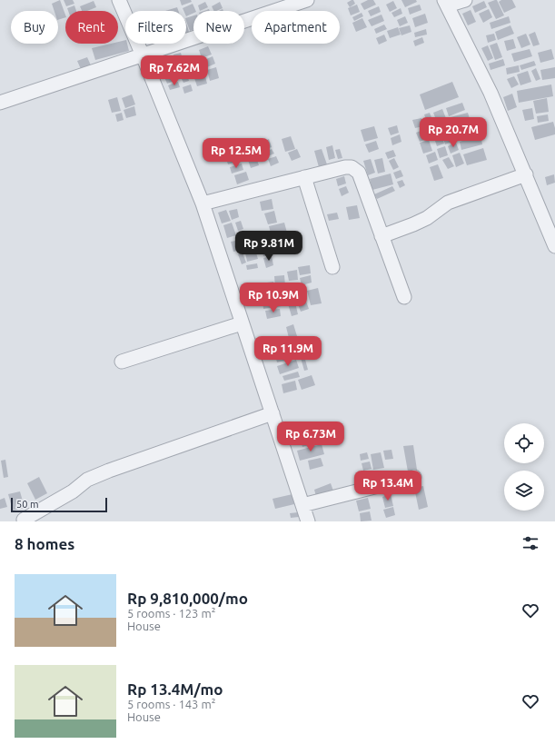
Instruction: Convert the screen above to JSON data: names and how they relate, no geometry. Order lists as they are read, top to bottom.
{
  "scale_bar": "50 m",
  "page": {
    "chip": [
      "Buy",
      "Rent",
      "Filters",
      "New",
      "Apartment"
    ],
    "price": [
      "Rp 7.62M",
      "Rp 20.7M",
      "Rp 12.5M",
      "Rp 9.81M",
      "Rp 10.9M",
      "Rp 11.9M",
      "Rp 6.73M",
      "Rp 13.4M"
    ],
    "scale": "50 m",
    "heading": "8 homes",
    "list": [
      {
        "name": "Rp 9,810,000/mo",
        "note": "5 rooms · 123 m² · House"
      },
      {
        "name": "Rp 13.4M/mo",
        "note": "5 rooms · 143 m² · House"
      }
    ]
  }
}
